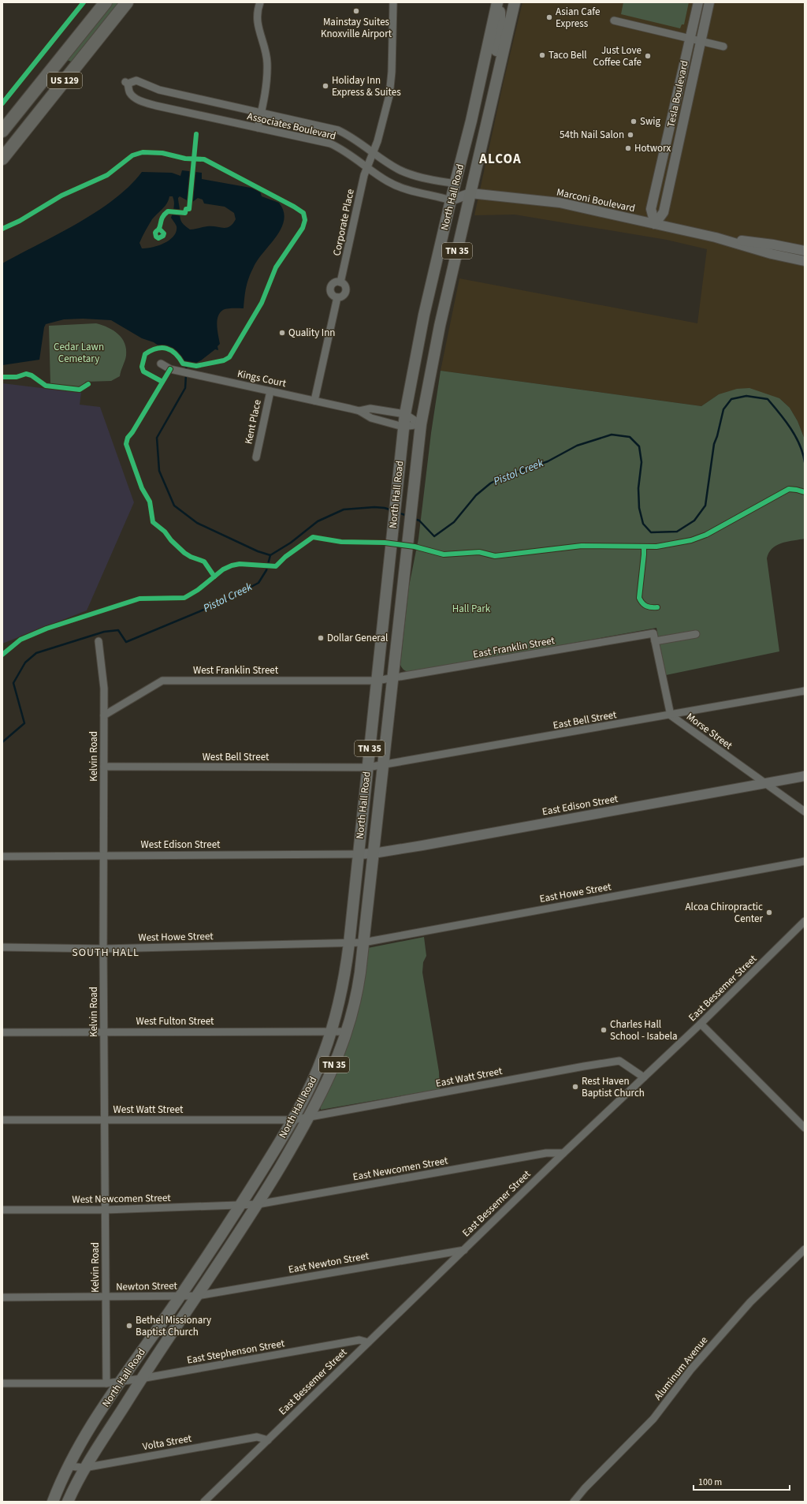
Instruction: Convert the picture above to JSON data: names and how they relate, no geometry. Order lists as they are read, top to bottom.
{
  "streets": {
    "highway": ["US 129"],
    "main road": ["North Hall Road", "TN 35"],
    "street": [
      "Tesla Boulevard",
      "Associates Boulevard",
      "Marconi Boulevard",
      "Corporate Place",
      "Kings Court",
      "Kent Place",
      "East Franklin Street",
      "West Franklin Street",
      "East Bell Street",
      "Morse Street",
      "Kelvin Road",
      "West Bell Street",
      "East Edison Street",
      "West Edison Street",
      "East Howe Street",
      "West Howe Street",
      "East Bessemer Street",
      "West Fulton Street",
      "East Watt Street",
      "West Watt Street",
      "East Newcomen Street",
      "West Newcomen Street",
      "East Newton Street",
      "Newton Street",
      "East Stephenson Street",
      "Aluminum Avenue",
      "Volta Street"
    ]
  },
  "crossings": [
    ["Tesla Boulevard", "Marconi Boulevard"],
    ["Associates Boulevard", "North Hall Road"],
    ["Associates Boulevard", "Marconi Boulevard"],
    ["Associates Boulevard", "Corporate Place"],
    ["North Hall Road", "Marconi Boulevard"],
    ["North Hall Road", "Kings Court"],
    ["North Hall Road", "East Franklin Street"],
    ["North Hall Road", "West Franklin Street"],
    ["North Hall Road", "East Bell Street"],
    ["North Hall Road", "West Bell Street"],
    ["North Hall Road", "East Edison Street"],
    ["North Hall Road", "West Edison Street"],
    ["North Hall Road", "East Howe Street"],
    ["North Hall Road", "West Howe Street"],
    ["North Hall Road", "West Fulton Street"],
    ["North Hall Road", "East Watt Street"],
    ["North Hall Road", "West Watt Street"],
    ["North Hall Road", "East Newcomen Street"],
    ["North Hall Road", "West Newcomen Street"],
    ["North Hall Road", "East Newton Street"],
    ["North Hall Road", "Newton Street"],
    ["North Hall Road", "East Stephenson Street"],
    ["North Hall Road", "Volta Street"],
    ["Corporate Place", "Kings Court"],
    ["Kings Court", "Kent Place"],
    ["East Franklin Street", "West Franklin Street"],
    ["East Franklin Street", "Morse Street"],
    ["West Franklin Street", "Kelvin Road"],
    ["East Bell Street", "Morse Street"],
    ["East Bell Street", "West Bell Street"],
    ["Morse Street", "East Edison Street"],
    ["Kelvin Road", "West Bell Street"],
    ["Kelvin Road", "West Edison Street"],
    ["Kelvin Road", "West Howe Street"],
    ["Kelvin Road", "West Fulton Street"],
    ["Kelvin Road", "West Watt Street"],
    ["Kelvin Road", "West Newcomen Street"],
    ["Kelvin Road", "Newton Street"],
    ["Kelvin Road", "East Stephenson Street"],
    ["East Edison Street", "West Edison Street"],
    ["East Howe Street", "West Howe Street"],
    ["East Bessemer Street", "East Watt Street"],
    ["East Bessemer Street", "East Newcomen Street"],
    ["East Bessemer Street", "East Newton Street"],
    ["East Bessemer Street", "East Stephenson Street"],
    ["East Bessemer Street", "Volta Street"],
    ["East Watt Street", "West Watt Street"],
    ["East Newcomen Street", "West Newcomen Street"],
    ["East Newton Street", "Newton Street"]
  ],
  "districts": ["ALCOA", "SOUTH HALL"],
  "water": ["Pistol Creek"],
  "parks": ["Cedar Lawn Cemetary", "Hall Park"],
  "places": [
    "Mainstay Suites Knoxville Airport",
    "Asian Cafe Express",
    "Taco Bell",
    "Just Love Coffee Cafe",
    "Holiday Inn Express & Suites",
    "Swig",
    "54th Nail Salon",
    "Hotworx",
    "Quality Inn",
    "Dollar General",
    "Alcoa Chiropractic Center",
    "Charles Hall School - Isabela",
    "Rest Haven Baptist Church",
    "Bethel Missionary Baptist Church"
  ],
  "scale_bar": "100 m"
}
